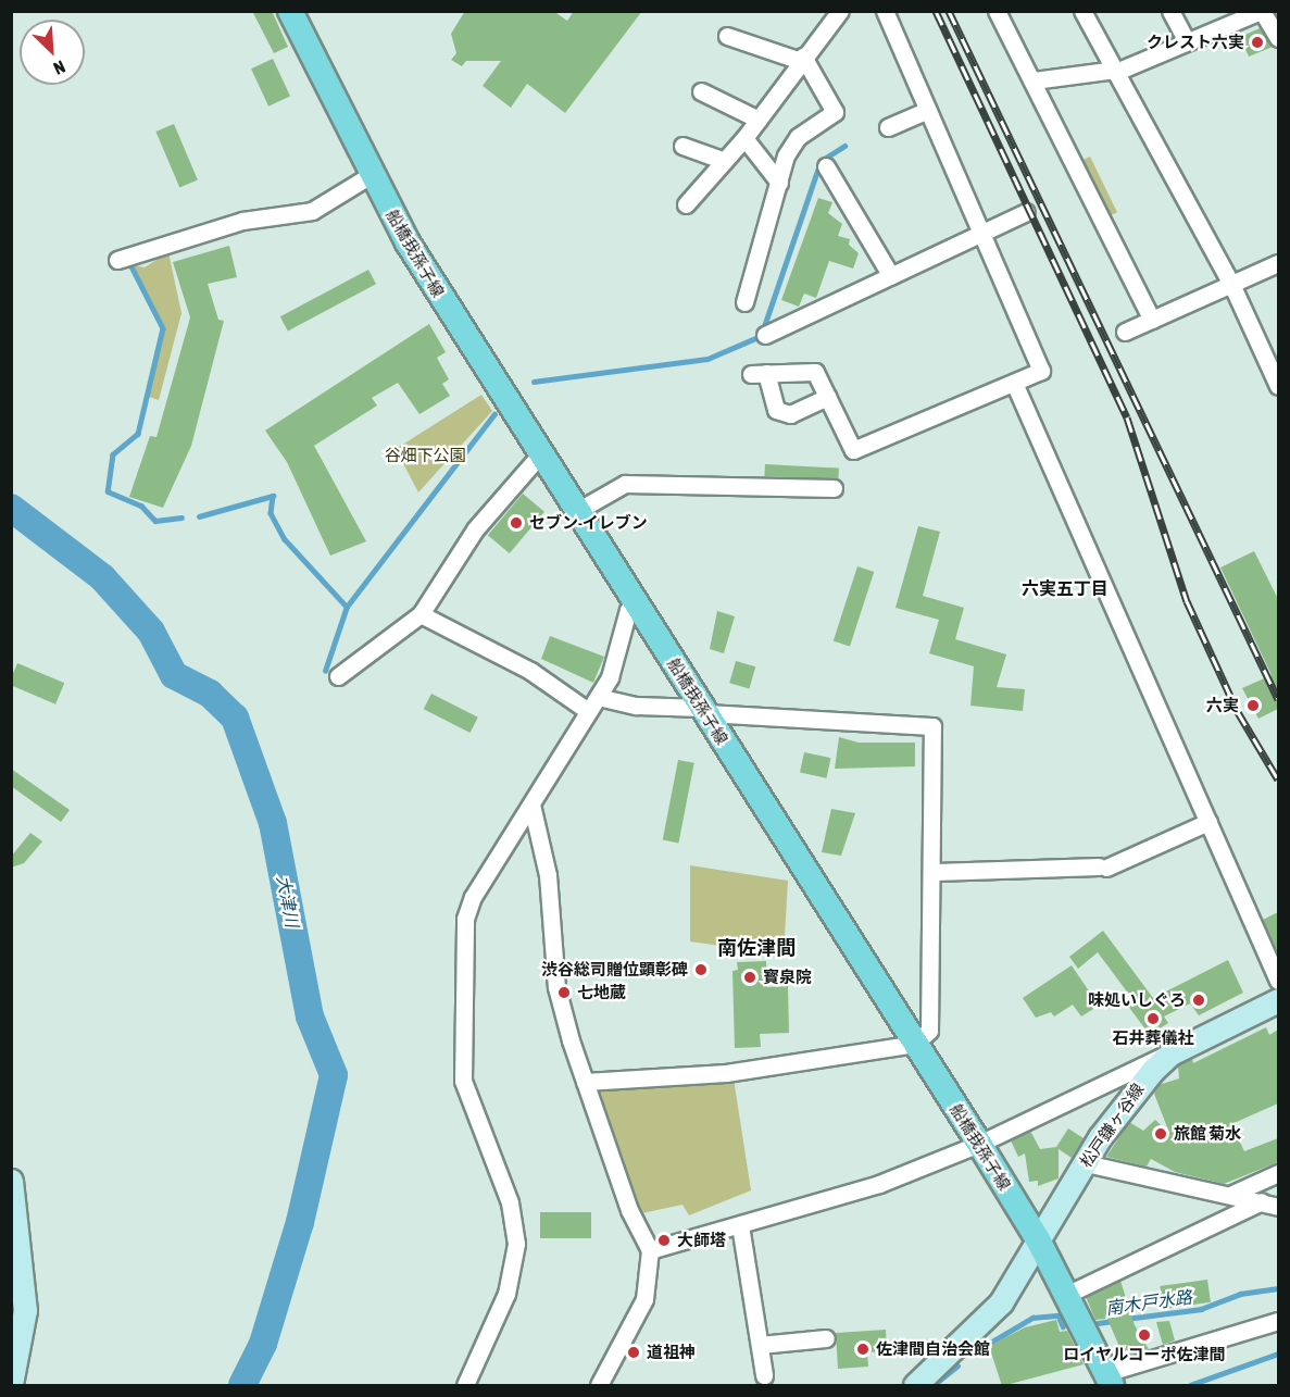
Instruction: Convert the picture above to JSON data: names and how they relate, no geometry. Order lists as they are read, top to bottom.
{
  "streets": {
    "main road": ["船橋我孫子線"],
    "street": ["松戸鎌ヶ谷線"]
  },
  "crossings": [
    ["船橋我孫子線", "松戸鎌ヶ谷線"]
  ],
  "districts": ["六実五丁目", "南佐津間"],
  "water": ["大津川", "南木戸水路"],
  "parks": ["谷畑下公園"],
  "places": [
    "クレスト六実",
    "セブン-イレブン",
    "六実",
    "渋谷総司贈位顕彰碑",
    "寳泉院",
    "七地蔵",
    "味処いしぐろ",
    "石井葬儀社",
    "旅館 菊水",
    "大師塔",
    "ロイヤルコーポ佐津間",
    "佐津間自治会館",
    "道祖神"
  ],
  "north": "bottom right"
}
